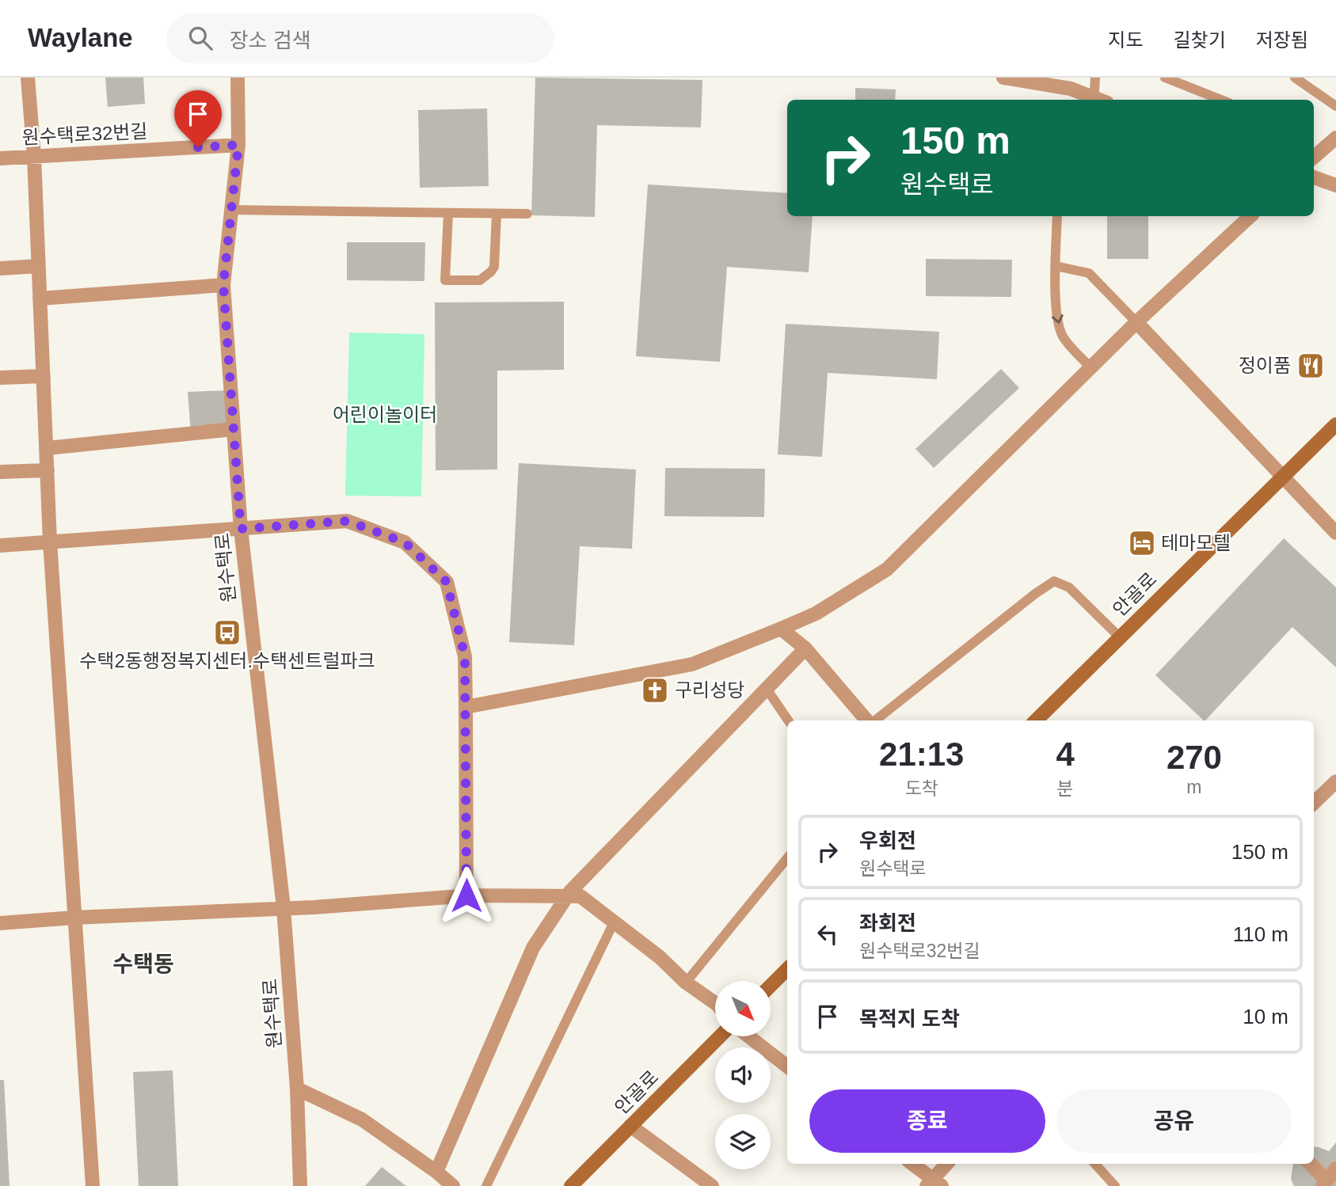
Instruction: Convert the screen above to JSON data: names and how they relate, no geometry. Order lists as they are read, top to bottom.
{
  "streets": {
    "street": ["원수택로32번길", "원수택로", "안골로"]
  },
  "crossings": [
    ["원수택로32번길", "원수택로"]
  ],
  "districts": ["수택동"],
  "parks": ["어린이놀이터"],
  "places": {
    "restaurant": ["정이품"],
    "hotel": ["테마모텔"],
    "bus stop": ["수택2동행정복지센터.수택센트럴파크"],
    "church": ["구리성당"]
  },
  "north": "bottom right",
  "page": {
    "header": "Waylane",
    "search": "장소 검색",
    "nav": ["지도", "길찾기", "저장됨"],
    "turn": ["150 m", "원수택로"],
    "eta": [
      "21:13",
      "도착",
      "4",
      "분",
      "270",
      "m"
    ],
    "list": [
      {
        "name": "우회전",
        "note": "원수택로",
        "value": "150 m"
      },
      {
        "name": "좌회전",
        "note": "원수택로32번길",
        "value": "110 m"
      },
      {
        "name": "목적지 도착",
        "value": "10 m"
      }
    ],
    "buttons": ["종료", "공유"]
  }
}
